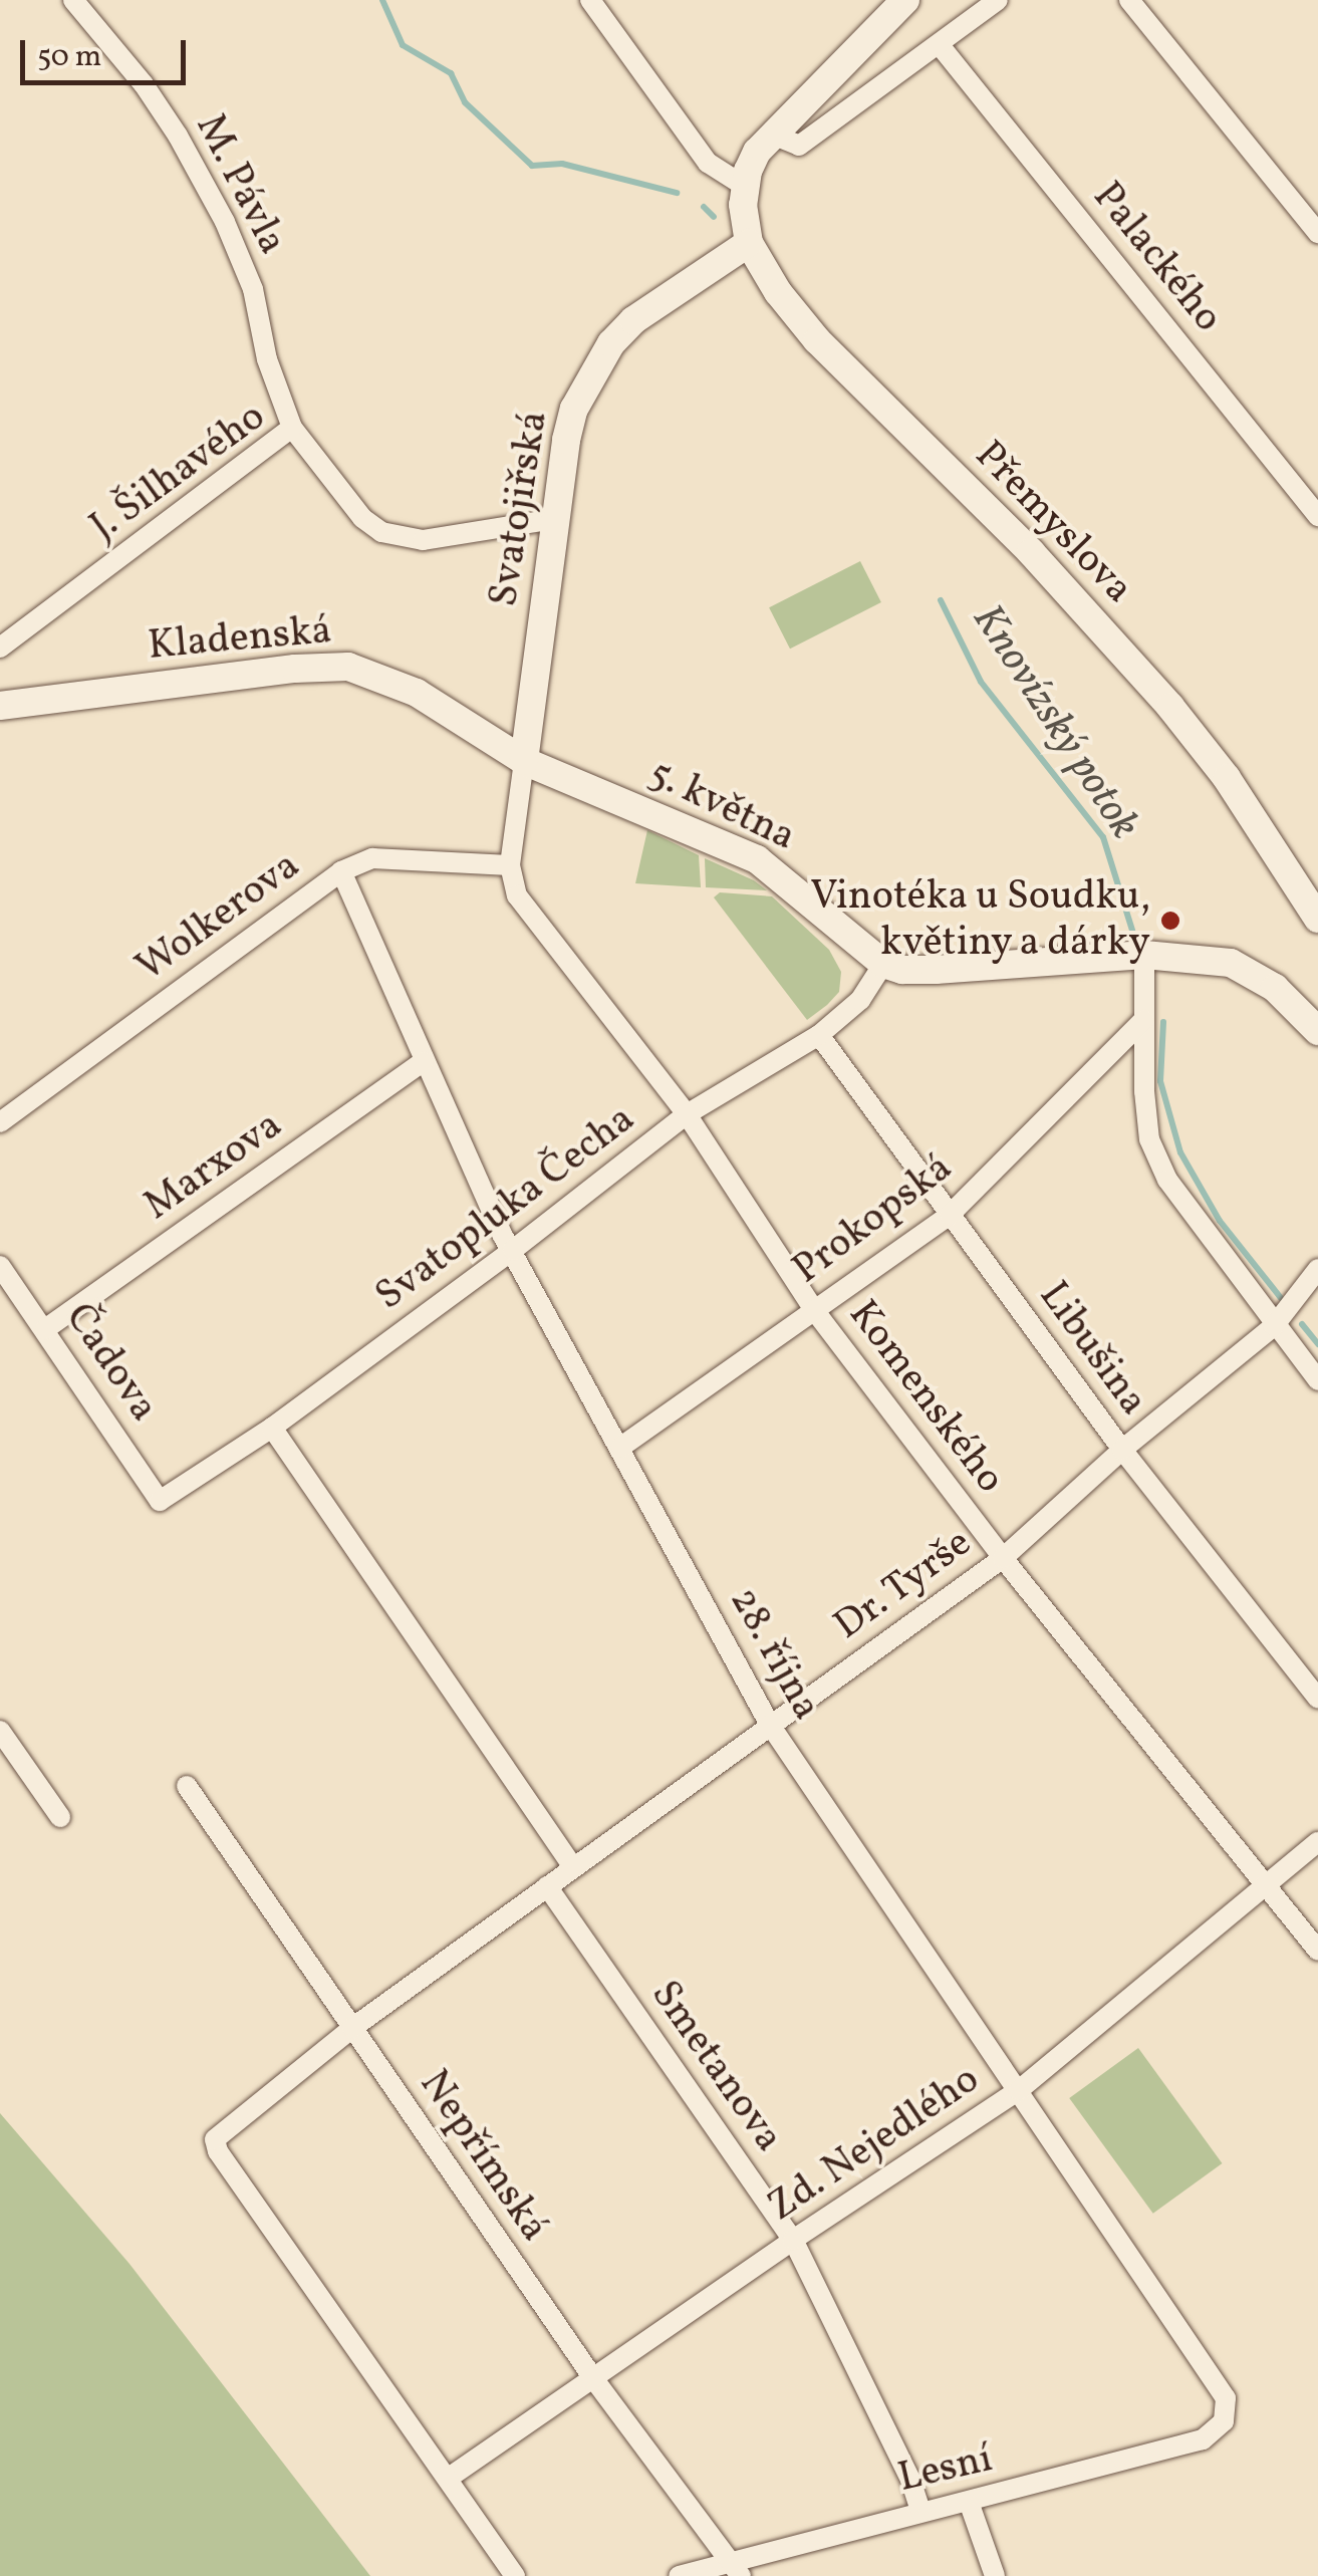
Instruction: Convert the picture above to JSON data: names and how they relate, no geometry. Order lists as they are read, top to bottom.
{
  "streets": {
    "street": [
      "M. Pávla",
      "Palackého",
      "J. Šilhavého",
      "Svatojiřská",
      "Přemyslova",
      "Kladenská",
      "5. května",
      "Wolkerova",
      "Marxova",
      "Svatopluka Čecha",
      "Prokopská",
      "Libušina",
      "Čadova",
      "Komenského",
      "Dr. Tyrše",
      "28. října",
      "Smetanova",
      "Zd. Nejedlého",
      "Nepřímská",
      "Lesní"
    ]
  },
  "crossings": [
    ["M. Pávla", "J. Šilhavého"],
    ["J. Šilhavého", "Svatojiřská"],
    ["Svatojiřská", "Přemyslova"],
    ["Svatojiřská", "Kladenská"],
    ["Svatojiřská", "5. května"],
    ["Svatojiřská", "Wolkerova"],
    ["Svatojiřská", "Komenského"],
    ["Kladenská", "5. května"],
    ["5. května", "Svatopluka Čecha"],
    ["Wolkerova", "Komenského"],
    ["Wolkerova", "28. října"],
    ["Marxova", "Čadova"],
    ["Marxova", "28. října"],
    ["Svatopluka Čecha", "Libušina"],
    ["Svatopluka Čecha", "Čadova"],
    ["Svatopluka Čecha", "Komenského"],
    ["Svatopluka Čecha", "28. října"],
    ["Prokopská", "Libušina"],
    ["Prokopská", "Komenského"],
    ["Prokopská", "28. října"],
    ["Libušina", "Dr. Tyrše"],
    ["Komenského", "Dr. Tyrše"],
    ["Komenského", "Zd. Nejedlého"],
    ["Dr. Tyrše", "28. října"],
    ["Dr. Tyrše", "Smetanova"],
    ["Dr. Tyrše", "Zd. Nejedlého"],
    ["Dr. Tyrše", "Nepřímská"],
    ["28. října", "Zd. Nejedlého"],
    ["28. října", "Lesní"],
    ["Smetanova", "Zd. Nejedlého"],
    ["Smetanova", "Lesní"],
    ["Zd. Nejedlého", "Nepřímská"],
    ["Nepřímská", "Lesní"]
  ],
  "water": ["Knovízský potok"],
  "places": ["Vinotéka u Soudku, květiny a dárky"],
  "scale_bar": "50 m"
}
